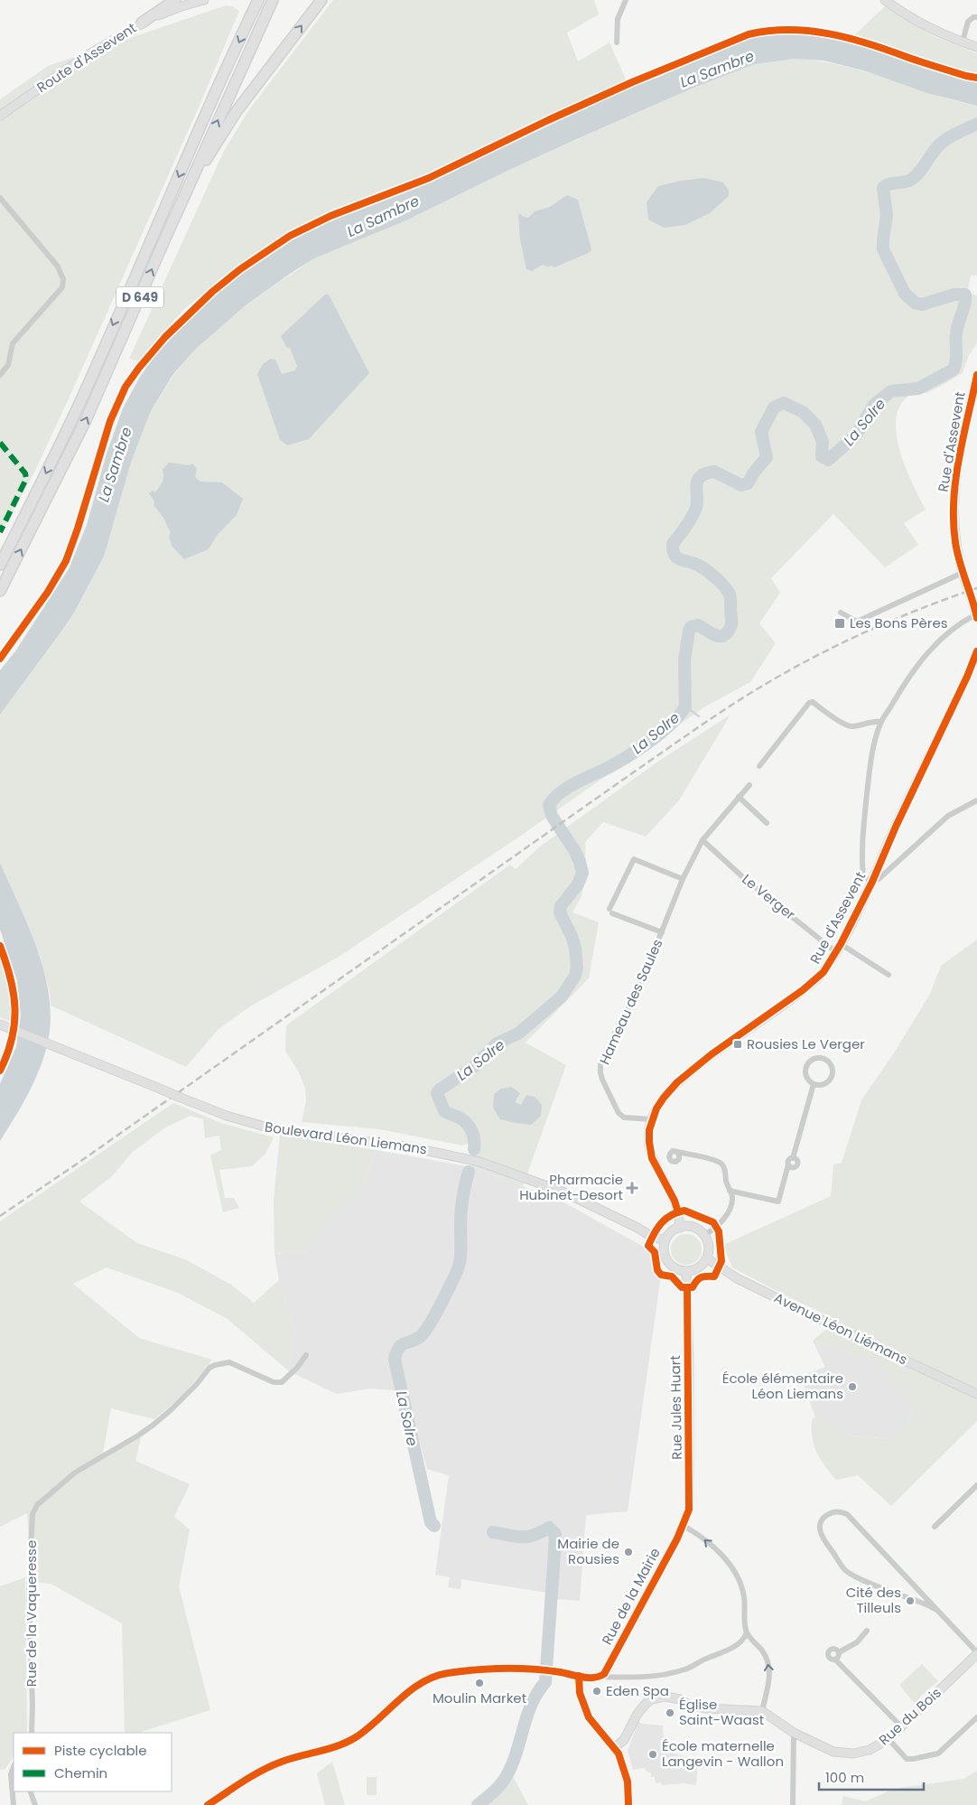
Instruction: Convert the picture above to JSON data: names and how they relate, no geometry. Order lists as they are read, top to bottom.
{
  "streets": {
    "highway": ["D 649"],
    "street": [
      "Route d'Assevent",
      "Rue d'Assevent",
      "Le Verger",
      "Hameau des Saules",
      "Boulevard Léon Liemans",
      "Avenue Léon Liémans",
      "Rue Jules Huart",
      "Rue de la Mairie",
      "Rue de la Vaqueresse",
      "Rue du Bois"
    ]
  },
  "crossings": [
    ["Rue d'Assevent", "Le Verger"],
    ["Rue d'Assevent", "Hameau des Saules"],
    ["Rue d'Assevent", "Boulevard Léon Liemans"],
    ["Rue d'Assevent", "Avenue Léon Liémans"],
    ["Rue d'Assevent", "Rue Jules Huart"],
    ["Boulevard Léon Liemans", "Avenue Léon Liémans"],
    ["Boulevard Léon Liemans", "Rue Jules Huart"],
    ["Avenue Léon Liémans", "Rue Jules Huart"],
    ["Rue Jules Huart", "Rue de la Mairie"]
  ],
  "water": ["La Sambre", "La Solre"],
  "places": {
    "transit": ["Les Bons Pères", "Rousies Le Verger"],
    "health": ["Pharmacie Hubinet-Desort"],
    "other": [
      "École élémentaire Léon Liemans",
      "Mairie de Rousies",
      "Cité des Tilleuls",
      "Moulin Market",
      "Eden Spa",
      "Église Saint-Waast",
      "École maternelle Langevin - Wallon"
    ]
  },
  "legend": ["Piste cyclable", "Chemin"],
  "scale_bar": "100 m"
}
